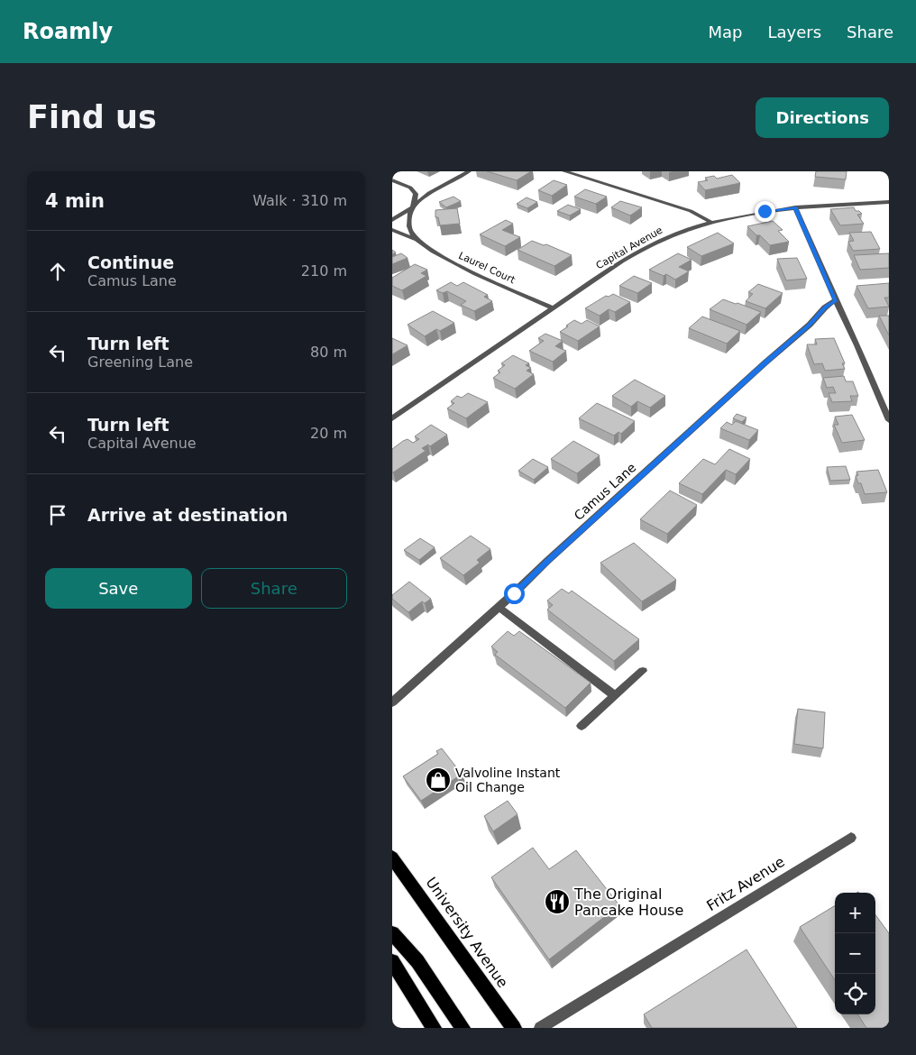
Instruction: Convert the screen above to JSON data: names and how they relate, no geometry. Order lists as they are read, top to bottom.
{
  "streets": {
    "main road": ["University Avenue"],
    "street": [
      "Capital Avenue",
      "Laurel Court",
      "Camus Lane",
      "Fritz Avenue"
    ]
  },
  "crossings": [
    ["Capital Avenue", "Laurel Court"]
  ],
  "places": {
    "shop": ["Valvoline Instant Oil Change"],
    "restaurant": ["The Original Pancake House"]
  },
  "page": {
    "header": "Roamly",
    "nav": ["Map", "Layers", "Share"],
    "buttons": [
      "Directions",
      ["Save", "Share"]
    ],
    "title": "Find us",
    "heading": ["4 min", "Walk · 310 m"],
    "list": [
      ["Continue", "Camus Lane", "210 m"],
      ["Turn left", "Greening Lane", "80 m"],
      ["Turn left", "Capital Avenue", "20 m"],
      "Arrive at destination"
    ],
    "map_buttons": ["+", "−"]
  }
}
